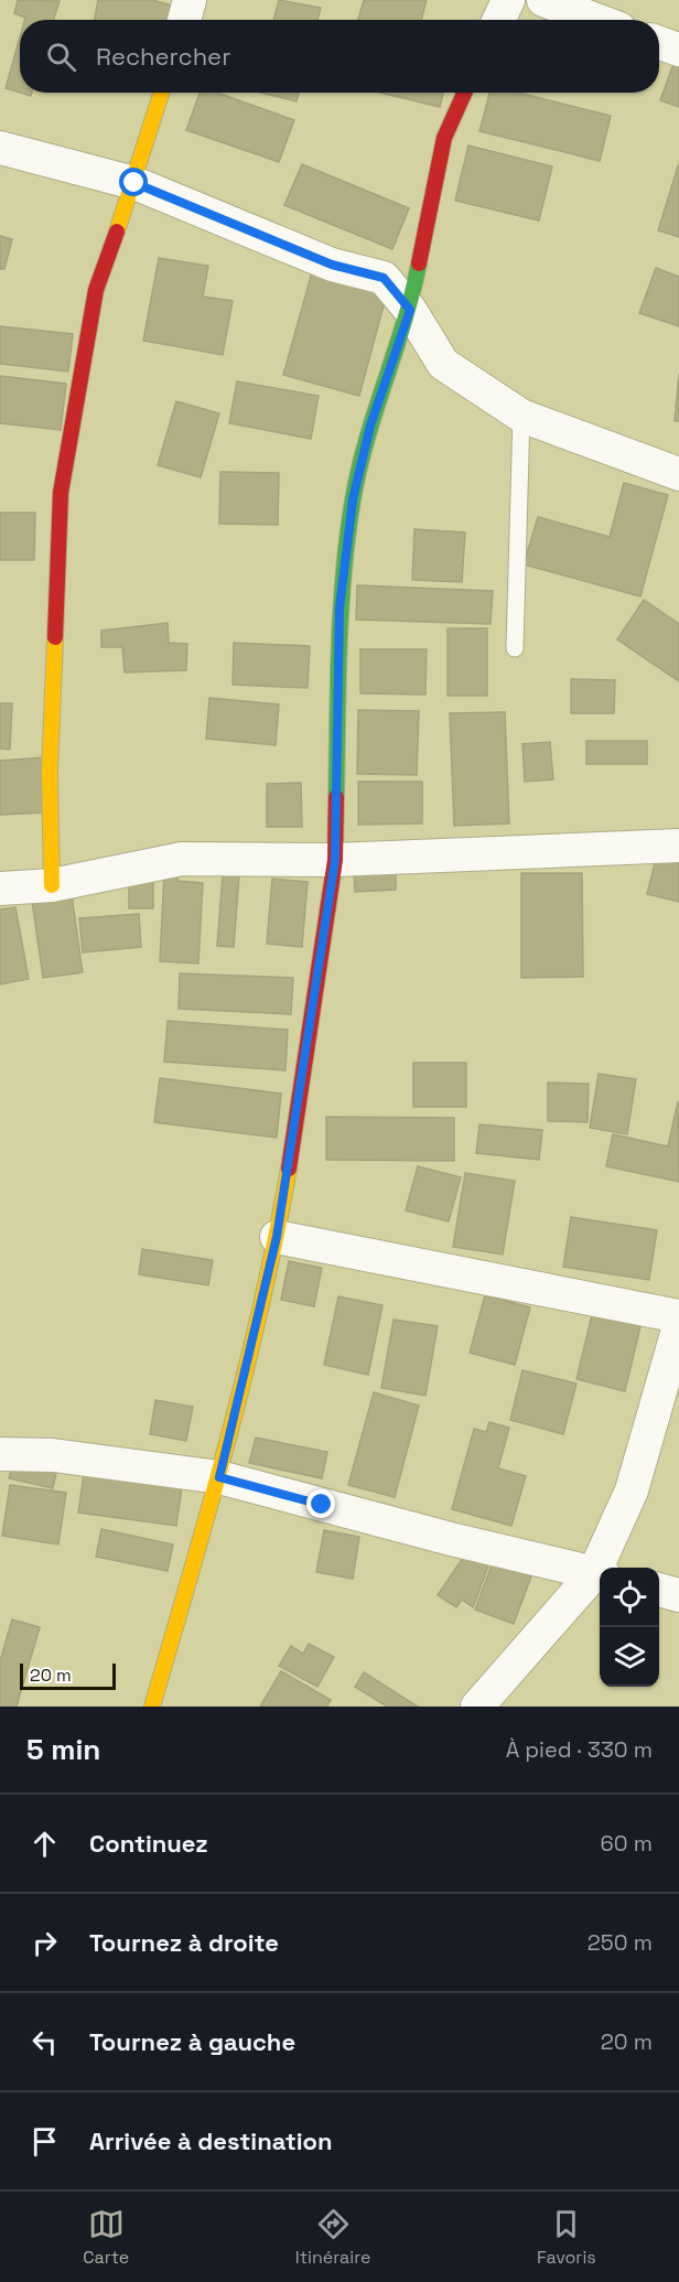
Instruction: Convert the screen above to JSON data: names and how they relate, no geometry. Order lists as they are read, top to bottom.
{
  "scale_bar": "20 m",
  "page": {
    "search": "Rechercher",
    "scale": "20 m",
    "heading": ["5 min", "À pied · 330 m"],
    "list": [
      ["Continuez", "60 m"],
      ["Tournez à droite", "250 m"],
      ["Tournez à gauche", "20 m"],
      "Arrivée à destination"
    ],
    "nav": ["Carte", "Itinéraire", "Favoris"]
  }
}
